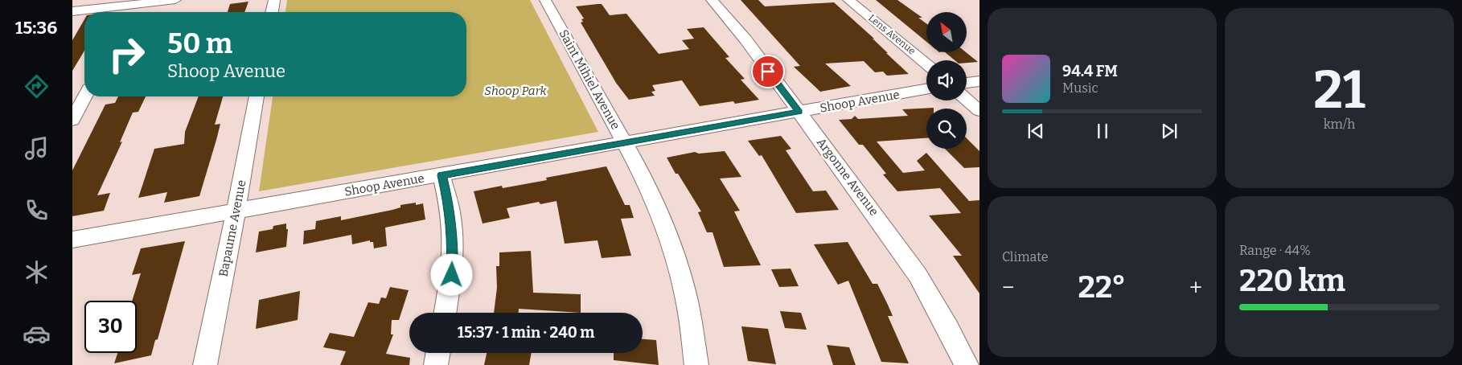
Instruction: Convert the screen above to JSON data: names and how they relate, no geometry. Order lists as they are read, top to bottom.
{
  "streets": {
    "street": [
      "Lens Avenue",
      "Saint Mihiel Avenue",
      "Shoop Avenue",
      "Argonne Avenue",
      "Bapaume Avenue"
    ]
  },
  "crossings": [
    ["Saint Mihiel Avenue", "Shoop Avenue"],
    ["Shoop Avenue", "Argonne Avenue"],
    ["Shoop Avenue", "Bapaume Avenue"]
  ],
  "parks": ["Shoop Park"],
  "north": "top left",
  "page": {
    "tabs": "15:36",
    "tile": [
      ["21", "km/h"],
      "Climate",
      ["Range · 44%", "220 km"]
    ],
    "turn": ["50 m", "Shoop Avenue"],
    "song": ["94.4 FM", "Music"],
    "heat": ["−", "22°", "+"],
    "limit": "30",
    "trip": "15:37 · 1 min · 240 m"
  }
}
